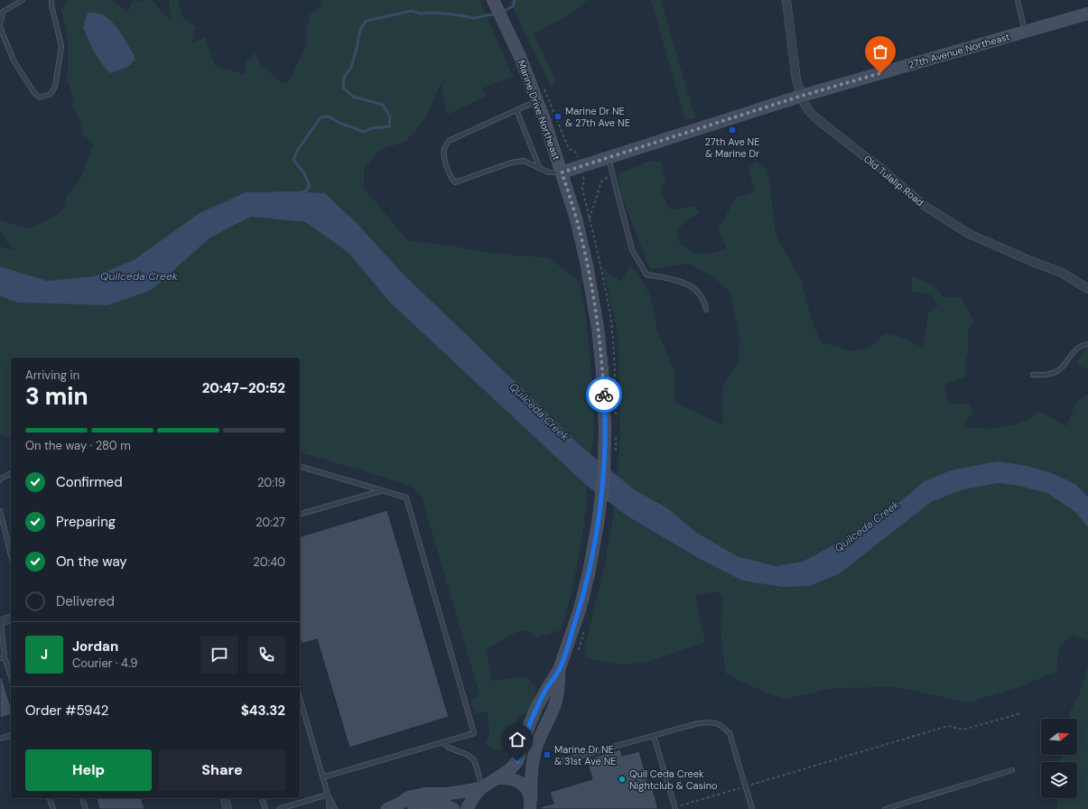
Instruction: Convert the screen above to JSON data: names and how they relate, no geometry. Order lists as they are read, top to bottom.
{
  "streets": {
    "main road": ["27th Avenue Northeast", "Marine Drive Northeast"],
    "street": ["Old Tulalip Road"]
  },
  "crossings": [
    ["27th Avenue Northeast", "Marine Drive Northeast"],
    ["27th Avenue Northeast", "Old Tulalip Road"]
  ],
  "water": ["Quilceda Creek"],
  "places": {
    "transit": ["Marine Dr NE & 27th Ave NE", "27th Ave NE & Marine Dr", "Marine Dr NE & 31st Ave NE"],
    "other": ["Quil Ceda Creek Nightclub & Casino"]
  },
  "north": "right",
  "page": {
    "heading": ["3 min", "Arriving in", "20:47–20:52"],
    "panel": [
      "Jordan",
      "Courier · 4.9",
      "Order #5942",
      "$43.32"
    ],
    "bar": "On the way · 280 m",
    "list": [
      ["Confirmed", "20:19"],
      ["Preparing", "20:27"],
      ["On the way", "20:40"],
      "Delivered"
    ],
    "round": "J",
    "buttons": ["Help", "Share"]
  }
}
